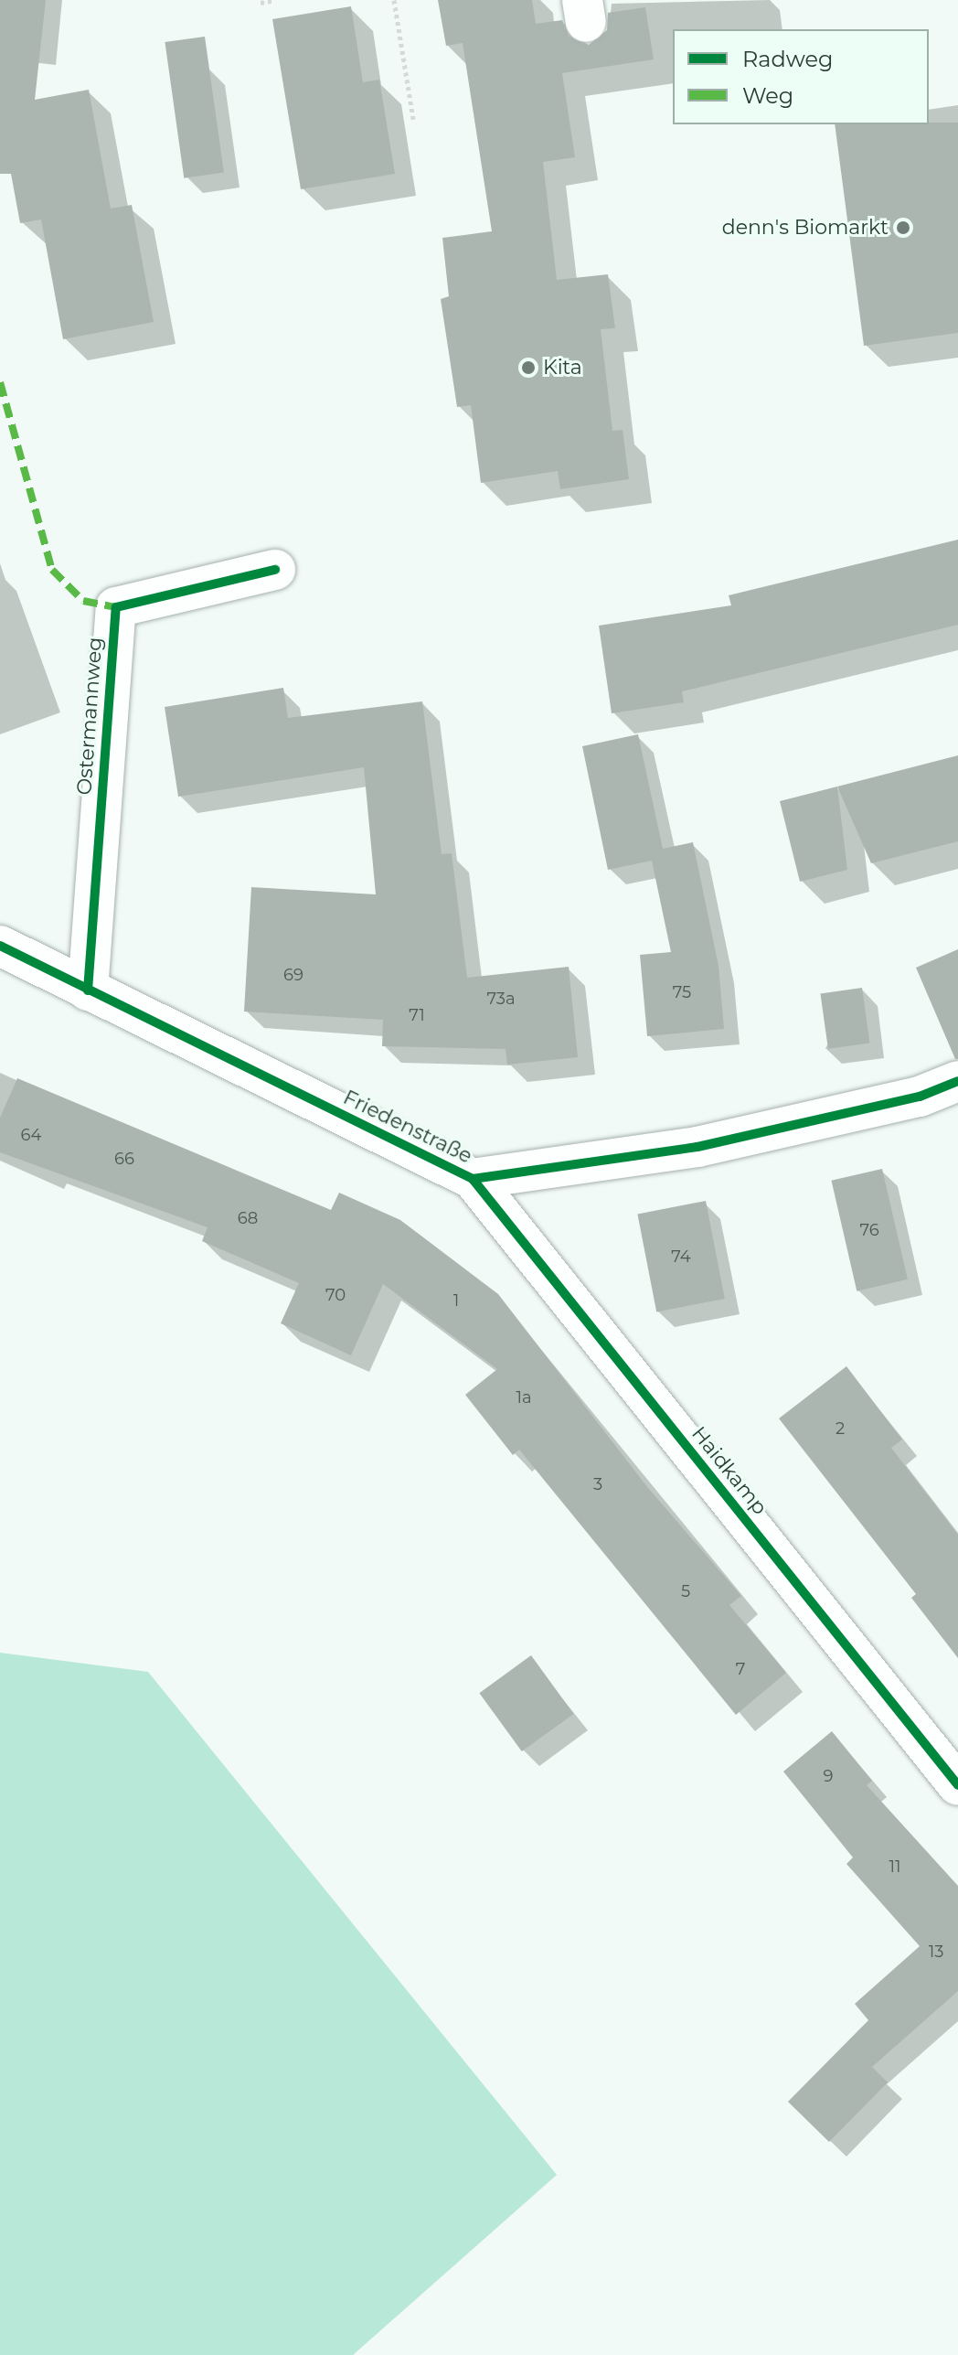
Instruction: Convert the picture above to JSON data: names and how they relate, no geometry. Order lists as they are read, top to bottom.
{
  "streets": {
    "street": ["Ostermannweg", "Friedenstraße", "Haidkamp"]
  },
  "crossings": [
    ["Ostermannweg", "Friedenstraße"],
    ["Friedenstraße", "Haidkamp"]
  ],
  "places": ["denn's Biomarkt", "Kita"],
  "house_numbers": [
    "69",
    "75",
    "73a",
    "71",
    "64",
    "66",
    "68",
    "76",
    "74",
    "70",
    "1",
    "1a",
    "2",
    "3",
    "5",
    "7",
    "9",
    "11",
    "13"
  ],
  "legend": ["Radweg", "Weg"]
}
